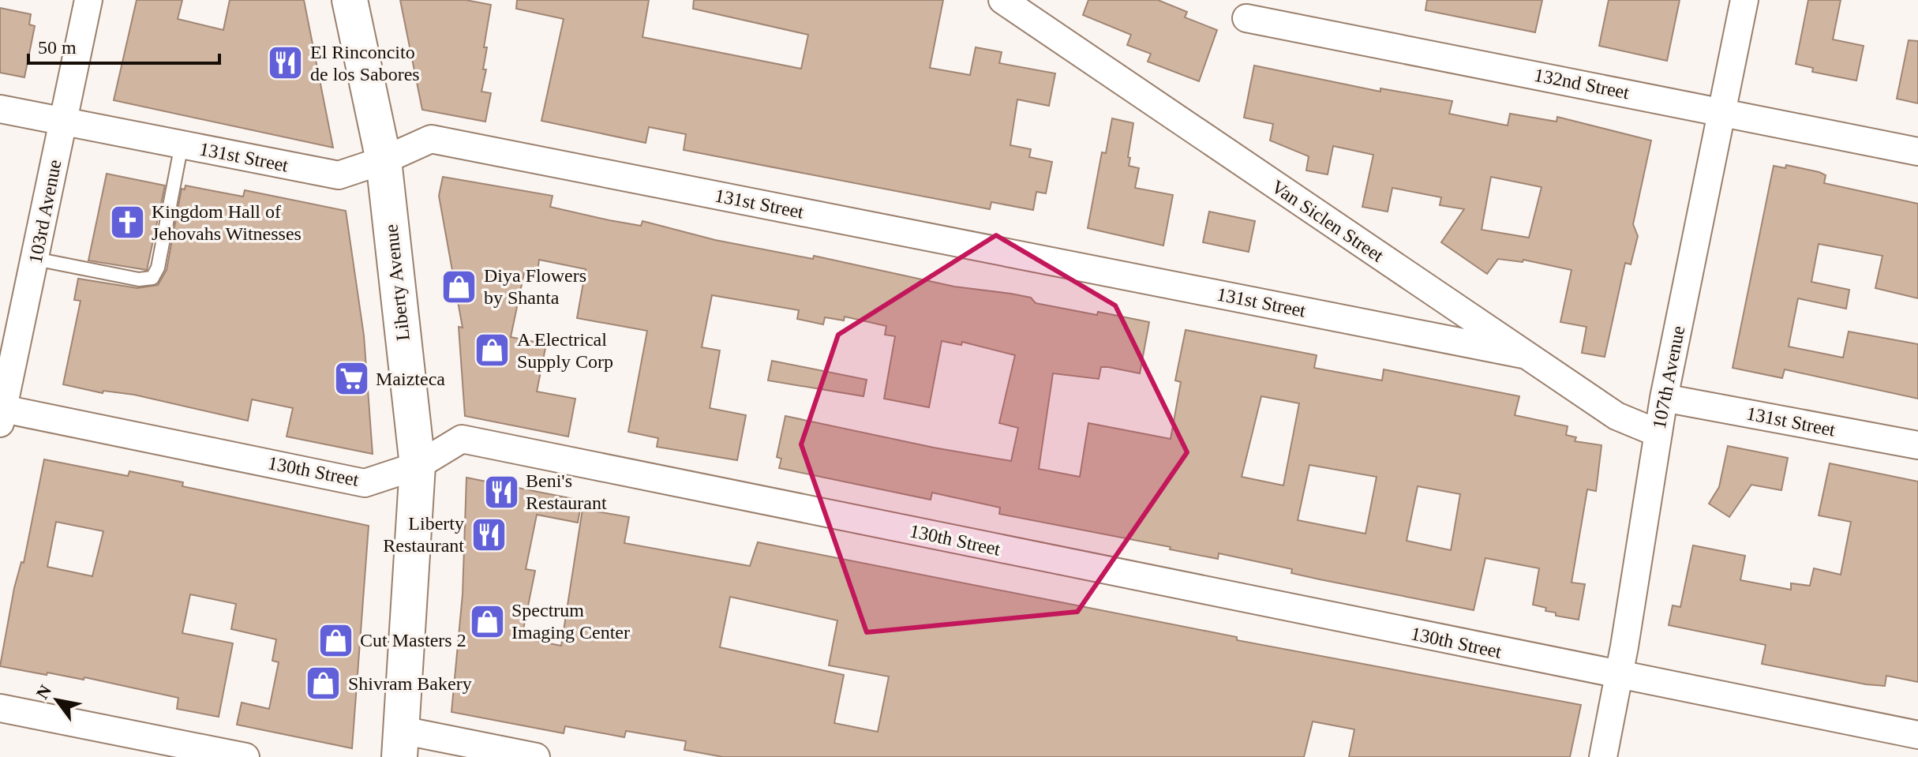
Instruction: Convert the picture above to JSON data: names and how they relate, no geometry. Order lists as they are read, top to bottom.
{
  "streets": {
    "street": [
      "132nd Street",
      "131st Street",
      "103rd Avenue",
      "Van Siclen Street",
      "Liberty Avenue",
      "107th Avenue",
      "130th Street"
    ]
  },
  "crossings": [
    ["132nd Street", "107th Avenue"],
    ["131st Street", "103rd Avenue"],
    ["131st Street", "Van Siclen Street"],
    ["131st Street", "Liberty Avenue"],
    ["131st Street", "107th Avenue"],
    ["103rd Avenue", "130th Street"],
    ["Van Siclen Street", "107th Avenue"],
    ["Liberty Avenue", "130th Street"],
    ["107th Avenue", "130th Street"]
  ],
  "places": {
    "restaurant": ["El Rinconcito de los Sabores", "Beni's Restaurant", "Liberty Restaurant"],
    "church": ["Kingdom Hall of Jehovahs Witnesses"],
    "shop": [
      "Diya Flowers by Shanta",
      "A Electrical Supply Corp",
      "Spectrum Imaging Center",
      "Cut Masters 2",
      "Shivram Bakery"
    ],
    "supermarket": ["Maizteca"]
  },
  "scale_bar": "50 m",
  "north": "top left"
}
